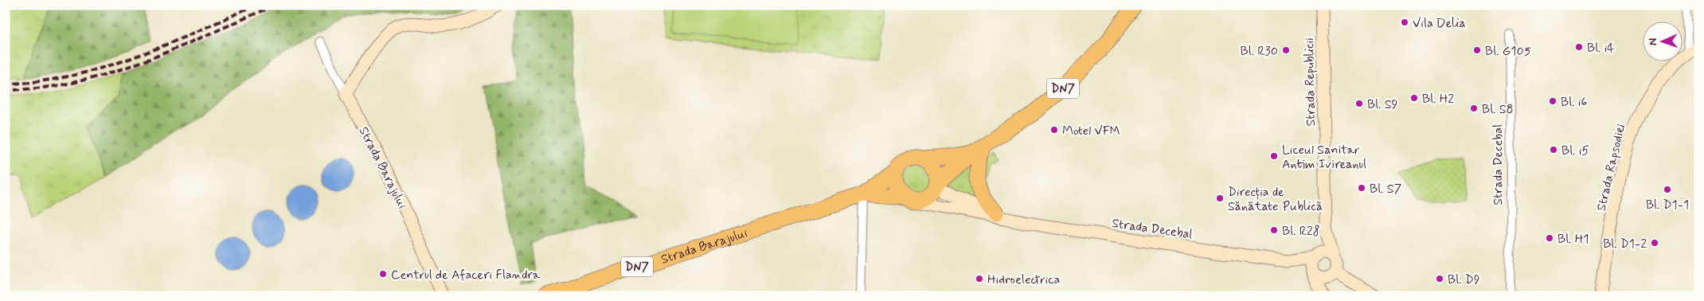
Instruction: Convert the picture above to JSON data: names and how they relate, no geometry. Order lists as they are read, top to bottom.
{
  "streets": {
    "highway": ["DN7", "Strada Barajului"],
    "street": ["Strada Republicii", "Strada Decebal", "Strada Rapsodiei"]
  },
  "crossings": [
    ["Strada Republicii", "Strada Decebal"],
    ["DN7", "Strada Decebal"],
    ["DN7", "Strada Barajului"],
    ["Strada Decebal", "Strada Barajului"]
  ],
  "places": [
    "Vila Delia",
    "Bl. i4",
    "Bl. R30",
    "Bl. G105",
    "Bl. H2",
    "Bl. i6",
    "Bl. S9",
    "Bl. S8",
    "Motel VFM",
    "Bl. i5",
    "Liceul Sanitar Antim Ivireanul",
    "Bl. S7",
    "Bl. D1-1",
    "Direcția de Sănătate Publică",
    "Bl. R28",
    "Bl. H1",
    "Bl. D1-2",
    "Centrul de Afaceri Flandra",
    "Hidroelectrica",
    "Bl. D9"
  ],
  "north": "left"
}
